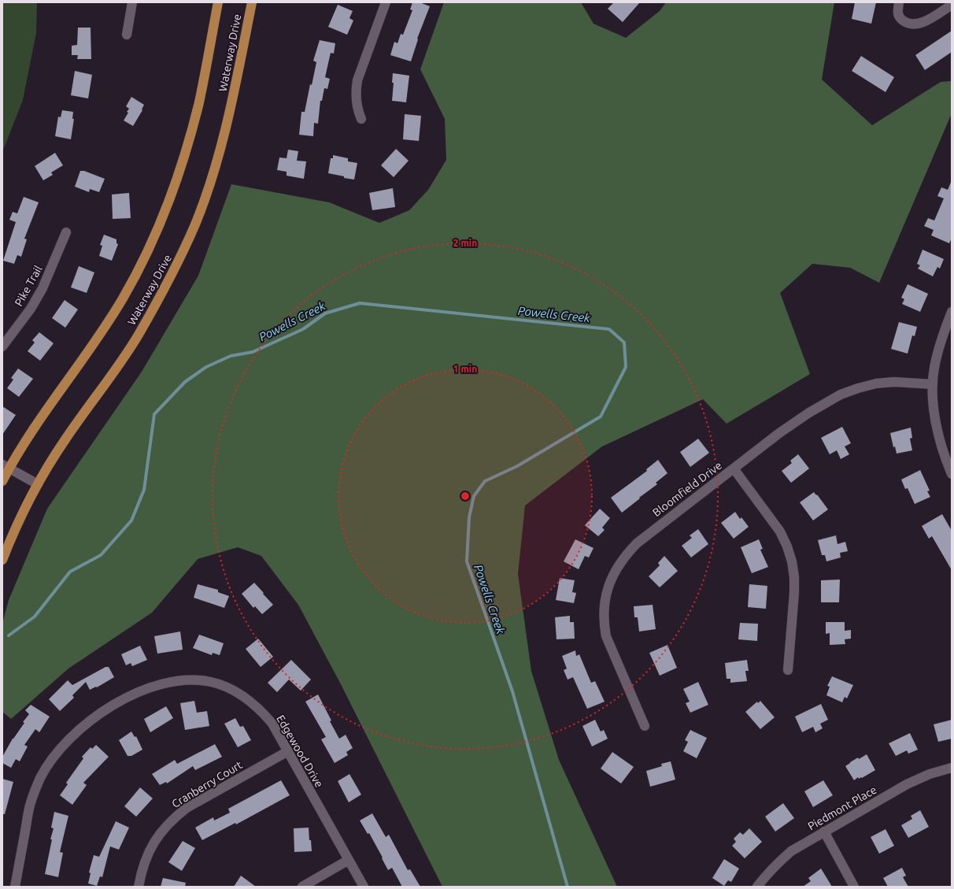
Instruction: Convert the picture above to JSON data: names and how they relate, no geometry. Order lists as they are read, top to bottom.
{
  "streets": {
    "main road": ["Waterway Drive"],
    "street": [
      "Pike Trail",
      "Bloomfield Drive",
      "Edgewood Drive",
      "Cranberry Court",
      "Piedmont Place"
    ]
  },
  "crossings": [
    ["Edgewood Drive", "Cranberry Court"]
  ],
  "water": ["Powells Creek"],
  "rings": ["2 min", "1 min"]
}
